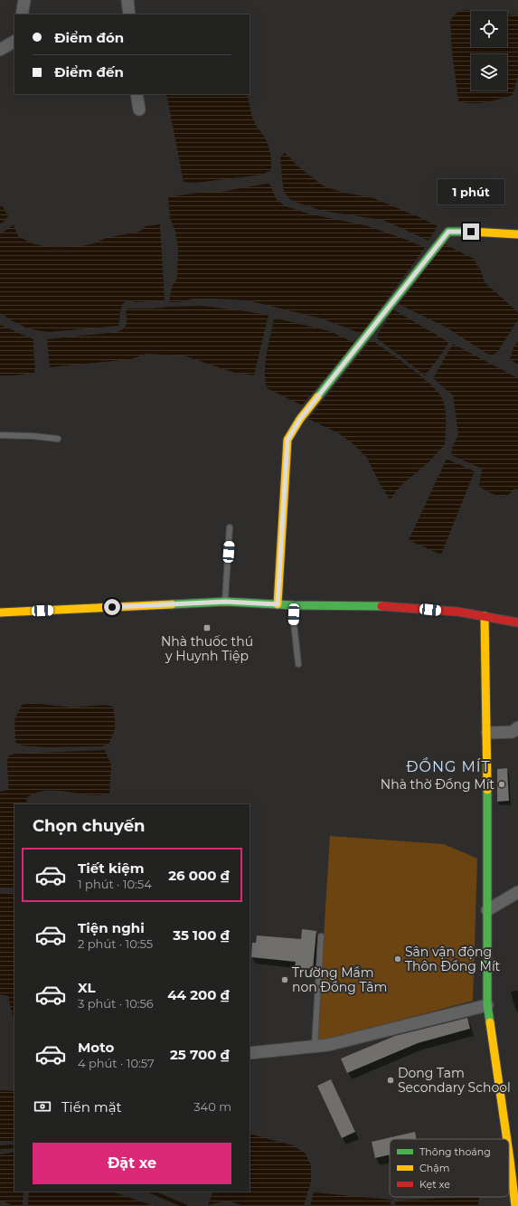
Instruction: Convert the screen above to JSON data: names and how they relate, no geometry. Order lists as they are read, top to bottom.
{
  "districts": ["ĐỒNG MÍT"],
  "places": {
    "transit": ["Nhà thuốc thú y Huynh Tiệp"],
    "other": [
      "Nhà thờ Đồng Mít",
      "Sân vận động Thôn Đồng Mít",
      "Trường Mầm non Đồng Tâm",
      "Dong Tam Secondary School"
    ]
  },
  "legend": ["Thông thoáng", "Chậm", "Kẹt xe"],
  "page": {
    "banner": ["Điểm đón", "Điểm đến"],
    "bubble": "1 phút",
    "heading": "Chọn chuyến",
    "list": [
      {
        "name": "Tiết kiệm",
        "note": "1 phút · 10:54",
        "value": "26 000 ₫"
      },
      {
        "name": "Tiện nghi",
        "note": "2 phút · 10:55",
        "value": "35 100 ₫"
      },
      {
        "name": "XL",
        "note": "3 phút · 10:56",
        "value": "44 200 ₫"
      },
      {
        "name": "Moto",
        "note": "4 phút · 10:57",
        "value": "25 700 ₫"
      }
    ],
    "pay": ["Tiền mặt", "340 m"],
    "buttons": "Đặt xe"
  }
}
